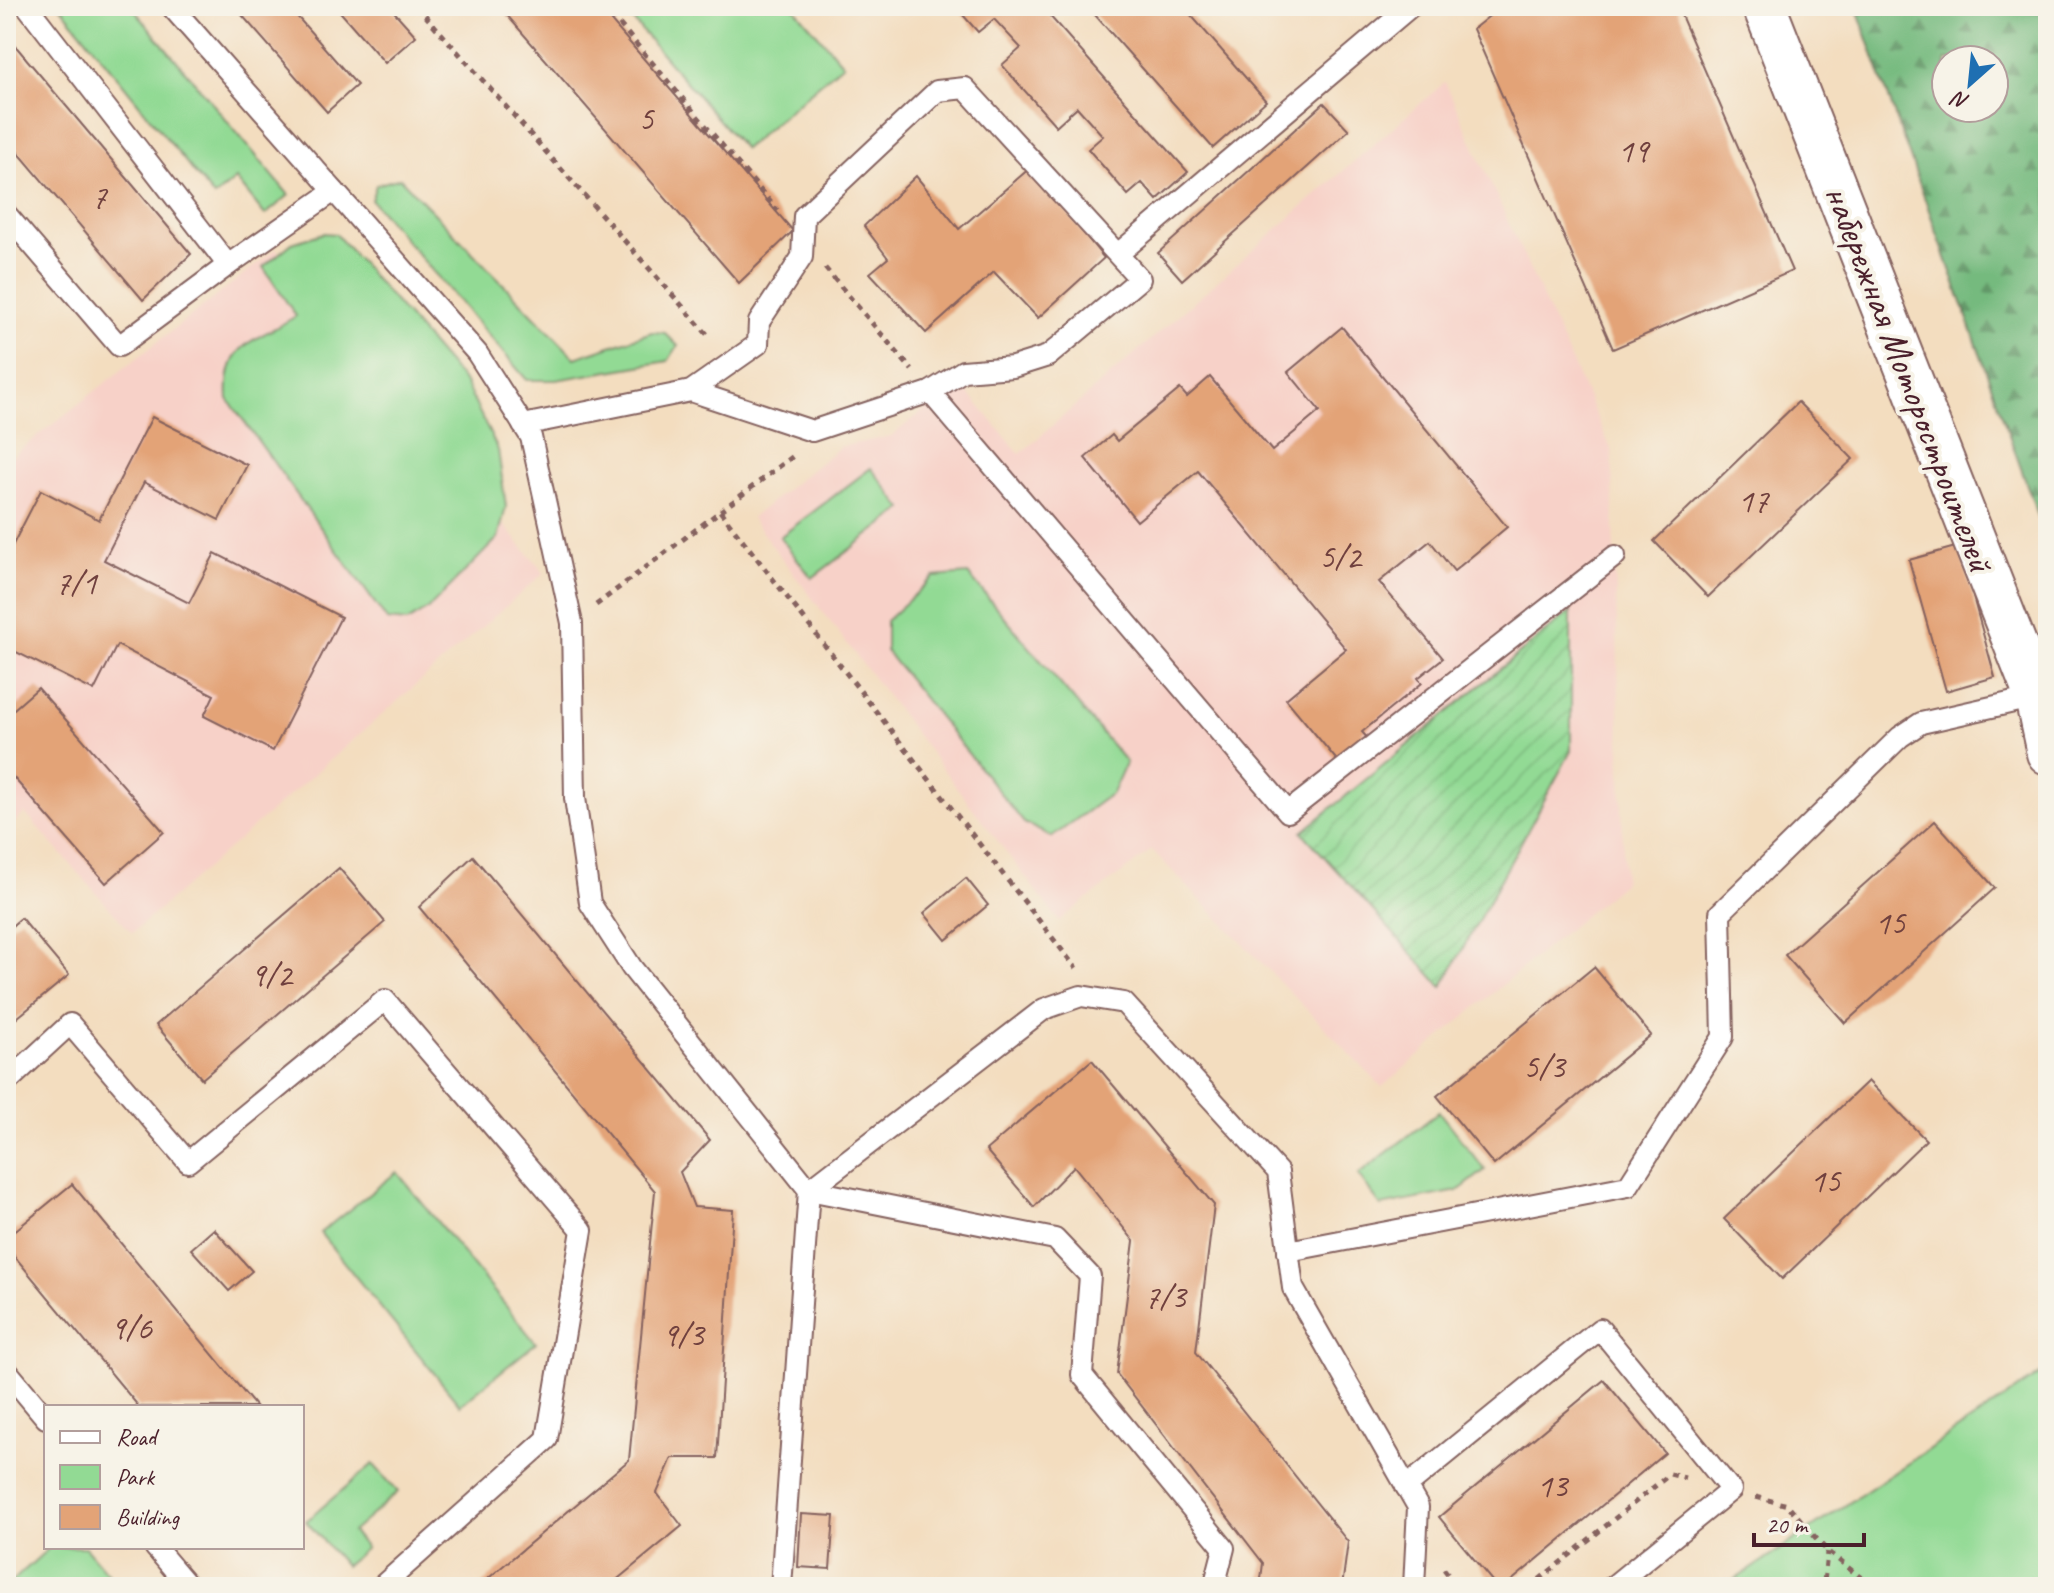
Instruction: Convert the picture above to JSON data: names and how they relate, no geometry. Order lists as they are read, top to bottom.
{
  "streets": {
    "street": ["набережная Моторостроителей"]
  },
  "house_numbers": [
    "5",
    "19",
    "7",
    "17",
    "5/2",
    "7/1",
    "15",
    "9/2",
    "5/3",
    "15",
    "7/3",
    "9/6",
    "9/3",
    "13"
  ],
  "legend": ["Road", "Park", "Building"],
  "scale_bar": "20 m",
  "north": "bottom left"
}
